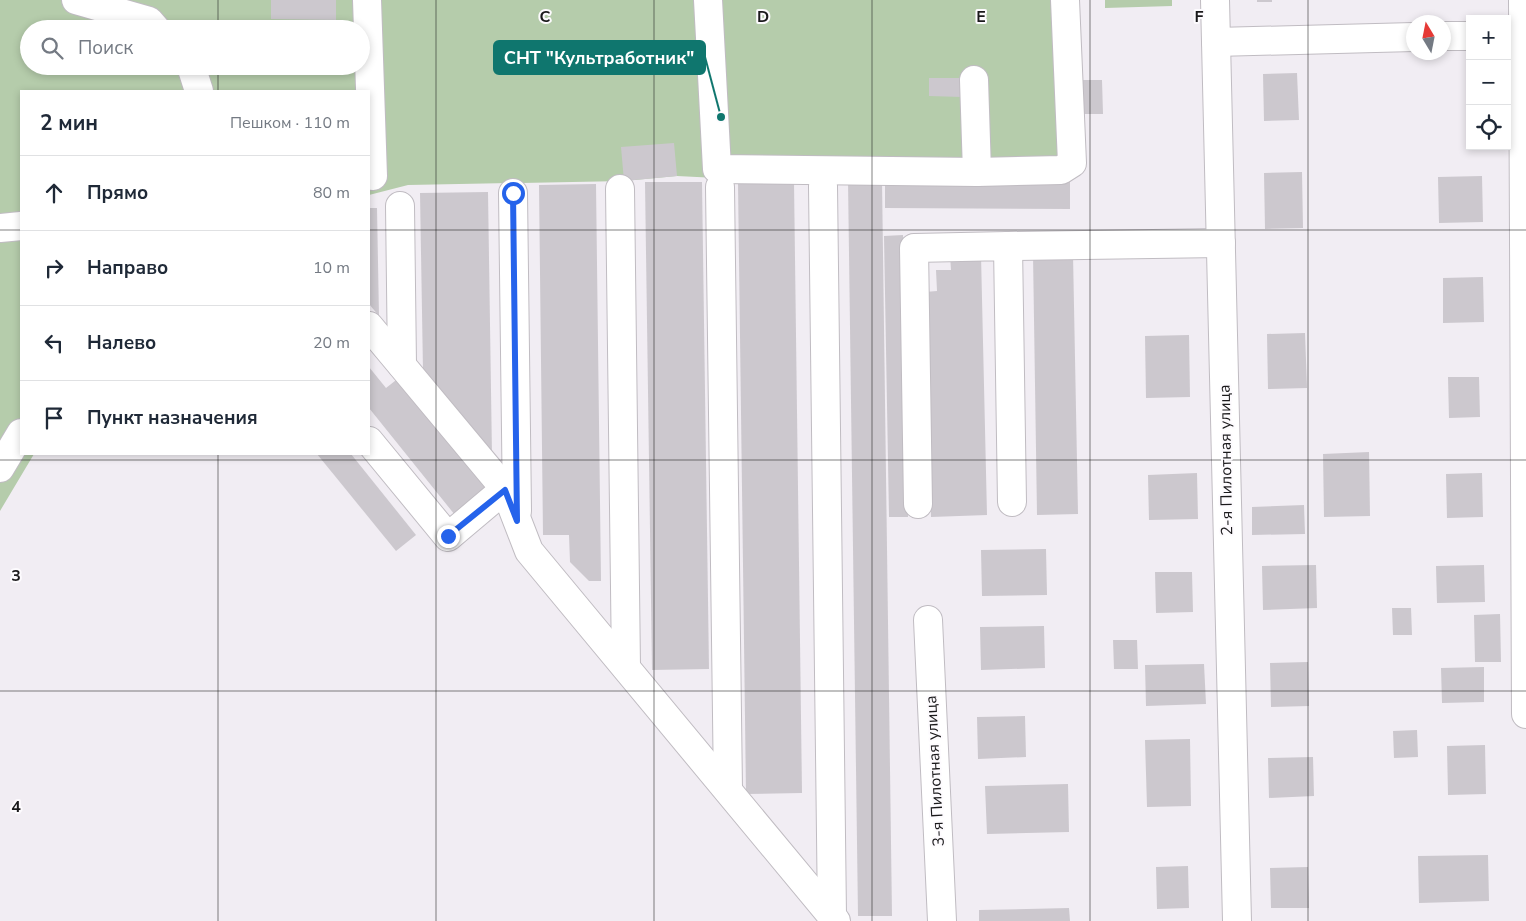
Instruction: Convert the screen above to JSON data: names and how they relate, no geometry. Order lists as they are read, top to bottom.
{
  "streets": {
    "street": ["2-я Пилотная улица", "3-я Пилотная улица"]
  },
  "places": ["СНТ \"Культработник\""],
  "north": "top",
  "page": {
    "map_buttons": ["+", "−"],
    "search": "Поиск",
    "heading": ["2 мин", "Пешком · 110 m"],
    "list": [
      ["Прямо", "80 m"],
      ["Направо", "10 m"],
      ["Налево", "20 m"],
      "Пункт назначения"
    ]
  },
  "grid": {
    "columns": [
      "C",
      "D",
      "E",
      "F"
    ],
    "rows": ["3", "4"]
  }
}
